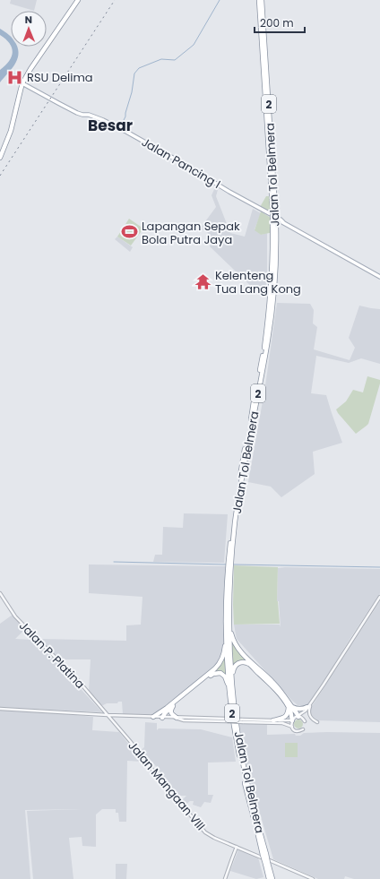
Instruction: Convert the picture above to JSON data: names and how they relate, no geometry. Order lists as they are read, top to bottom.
{
  "streets": {
    "highway": ["2", "Jalan Tol Belmera"],
    "main road": ["Jalan Pancing I"],
    "street": ["Jalan P. Platina", "Jalan Mangaan VIII"]
  },
  "crossings": [
    ["Jalan P. Platina", "Jalan Mangaan VIII"]
  ],
  "districts": ["Besar"],
  "places": {
    "hospital": ["RSU Delima"],
    "sports": ["Lapangan Sepak Bola Putra Jaya"],
    "temple": ["Kelenteng Tua Lang Kong"]
  },
  "scale_bar": "200 m",
  "north": "top"
}
